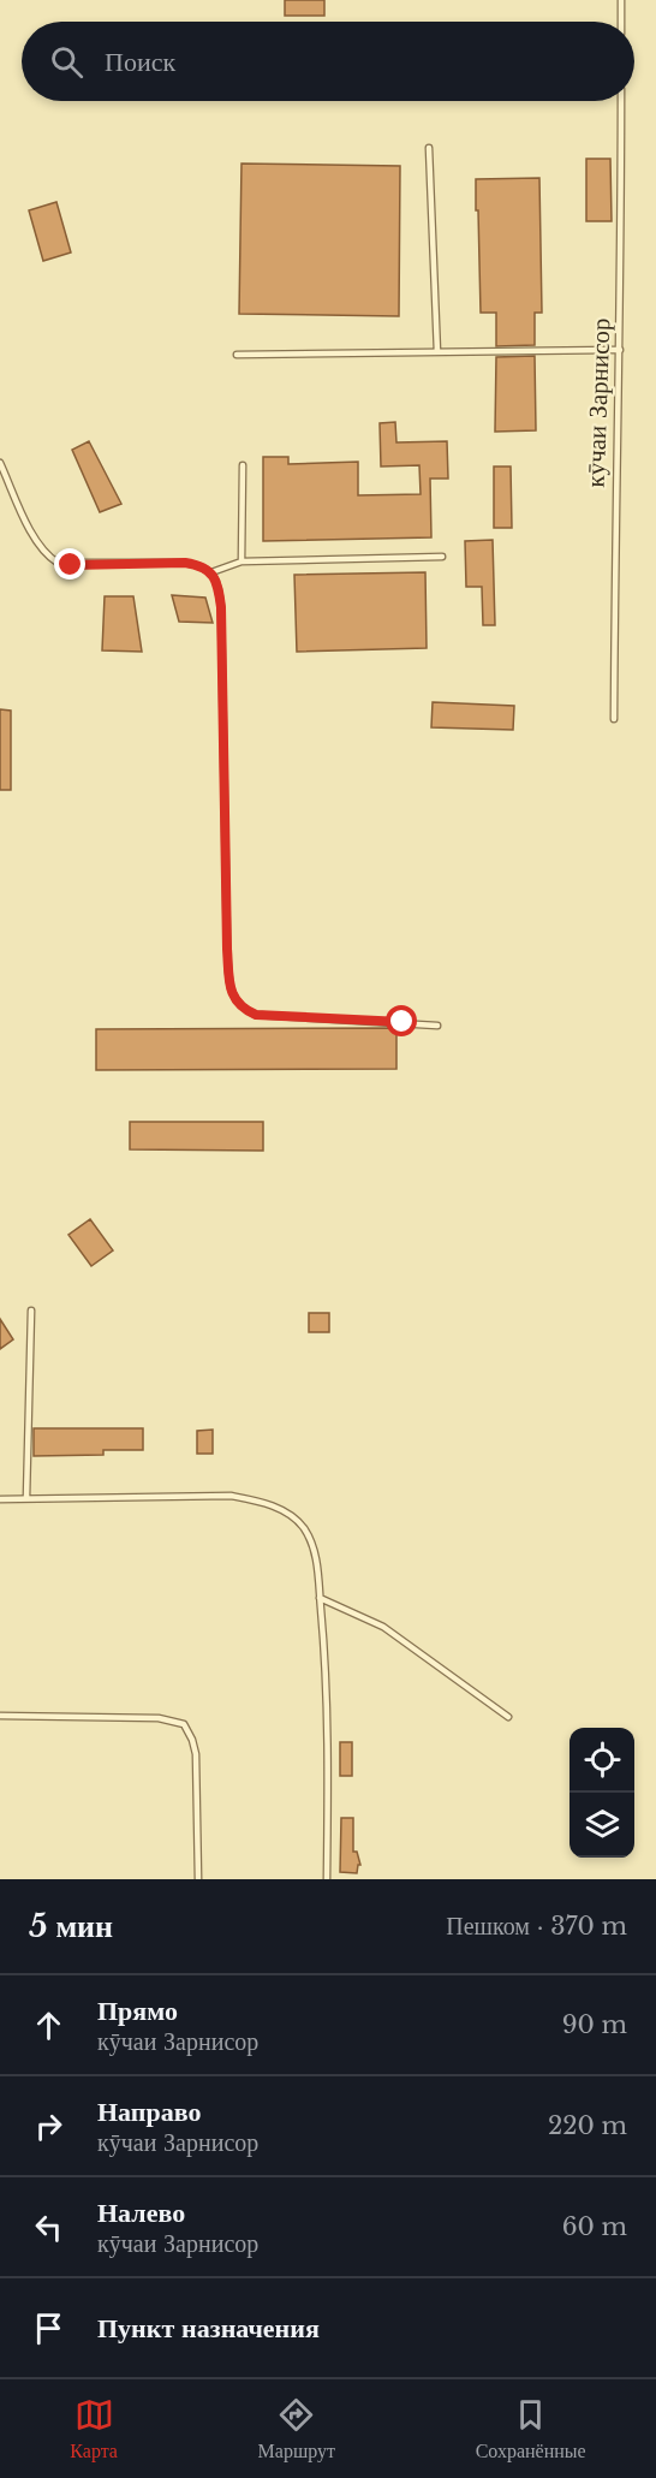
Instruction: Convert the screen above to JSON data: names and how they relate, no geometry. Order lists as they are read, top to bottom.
{
  "streets": {
    "lane": ["кӯчаи Зарнисор"]
  },
  "page": {
    "search": "Поиск",
    "heading": ["5 мин", "Пешком · 370 m"],
    "list": [
      ["Прямо", "кӯчаи Зарнисор", "90 m"],
      ["Направо", "кӯчаи Зарнисор", "220 m"],
      ["Налево", "кӯчаи Зарнисор", "60 m"],
      "Пункт назначения"
    ],
    "nav": ["Карта", "Маршрут", "Сохранённые"]
  }
}
